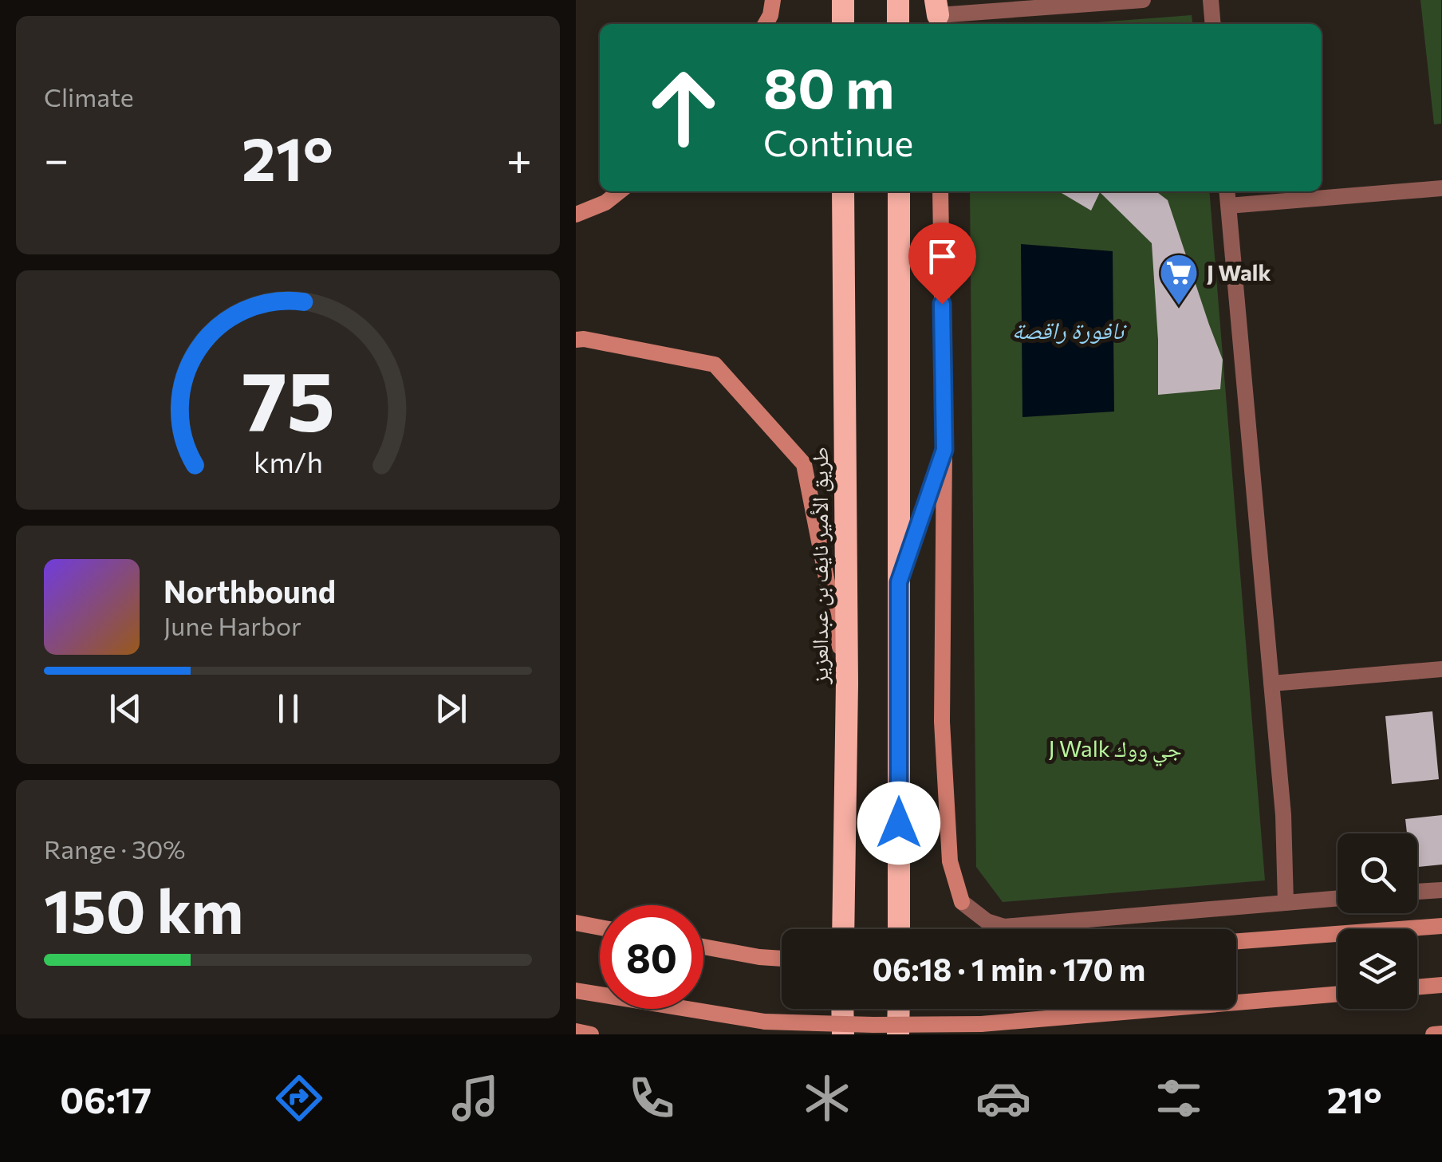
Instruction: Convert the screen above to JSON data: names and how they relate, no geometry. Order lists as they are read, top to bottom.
{
  "streets": {
    "highway": ["طريق الأمير نايف بن عبدالعزيز"]
  },
  "water": ["نافورة راقصة"],
  "parks": ["J Walk جي ووك"],
  "places": {
    "supermarket": ["J Walk"]
  },
  "page": {
    "tile": [
      "Climate",
      ["Range · 30%", "150 km"]
    ],
    "turn": ["80 m", "Continue"],
    "heat": ["−", "21°", "+"],
    "song": ["Northbound", "June Harbor"],
    "limit": "80",
    "trip": "06:18 · 1 min · 170 m",
    "tabs": ["06:17", "21°"],
    "gauge": ["75", "km/h"]
  }
}
